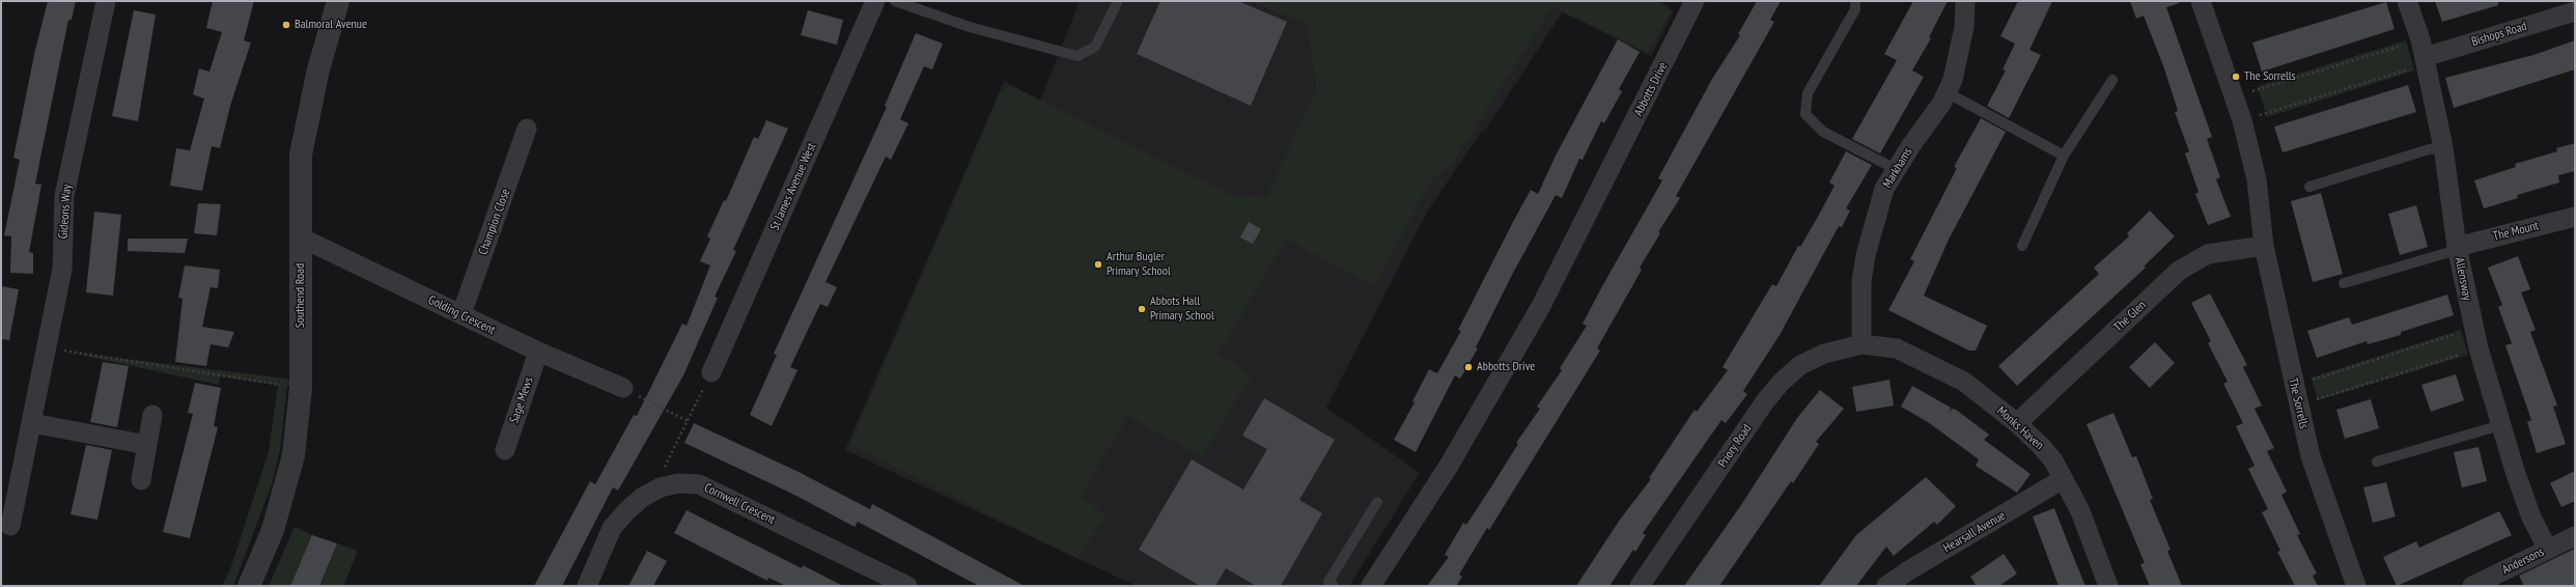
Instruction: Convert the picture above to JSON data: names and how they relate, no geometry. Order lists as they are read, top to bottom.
{
  "streets": {
    "street": [
      "Bishops Road",
      "Abbotts Drive",
      "Markhams",
      "St James Avenue West",
      "Gideons Way",
      "Champion Close",
      "The Mount",
      "Allensway",
      "Southend Road",
      "Golding Crescent",
      "The Glen",
      "Sage Mews",
      "The Sorrells",
      "Monks Haven",
      "Priory Road",
      "Cornwell Crescent",
      "Hearsall Avenue",
      "Andersons"
    ]
  },
  "crossings": [
    ["Bishops Road", "Allensway"],
    ["Markhams", "Monks Haven"],
    ["Markhams", "Priory Road"],
    ["Champion Close", "Golding Crescent"],
    ["The Mount", "Allensway"],
    ["Allensway", "Andersons"],
    ["Southend Road", "Golding Crescent"],
    ["Golding Crescent", "Sage Mews"],
    ["The Glen", "The Sorrells"],
    ["The Glen", "Monks Haven"],
    ["Monks Haven", "Priory Road"],
    ["Monks Haven", "Hearsall Avenue"]
  ],
  "places": [
    "Balmoral Avenue",
    "The Sorrells",
    "Arthur Bugler Primary School",
    "Abbots Hall Primary School",
    "Abbotts Drive"
  ]
}
